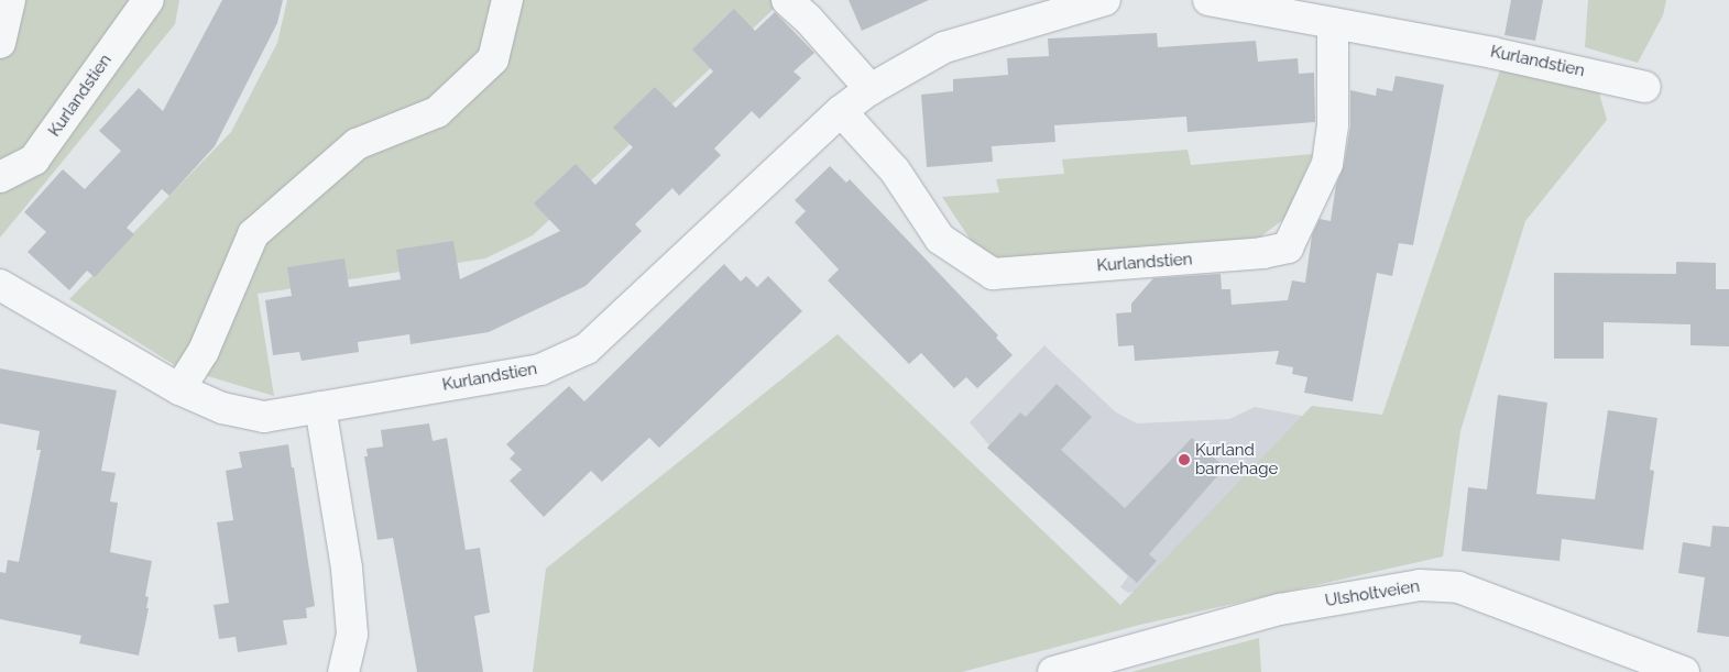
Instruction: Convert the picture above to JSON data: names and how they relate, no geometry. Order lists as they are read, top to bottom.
{
  "streets": {
    "street": ["Kurlandstien", "Ulsholtveien"]
  },
  "places": ["Kurland barnehage"]
}
